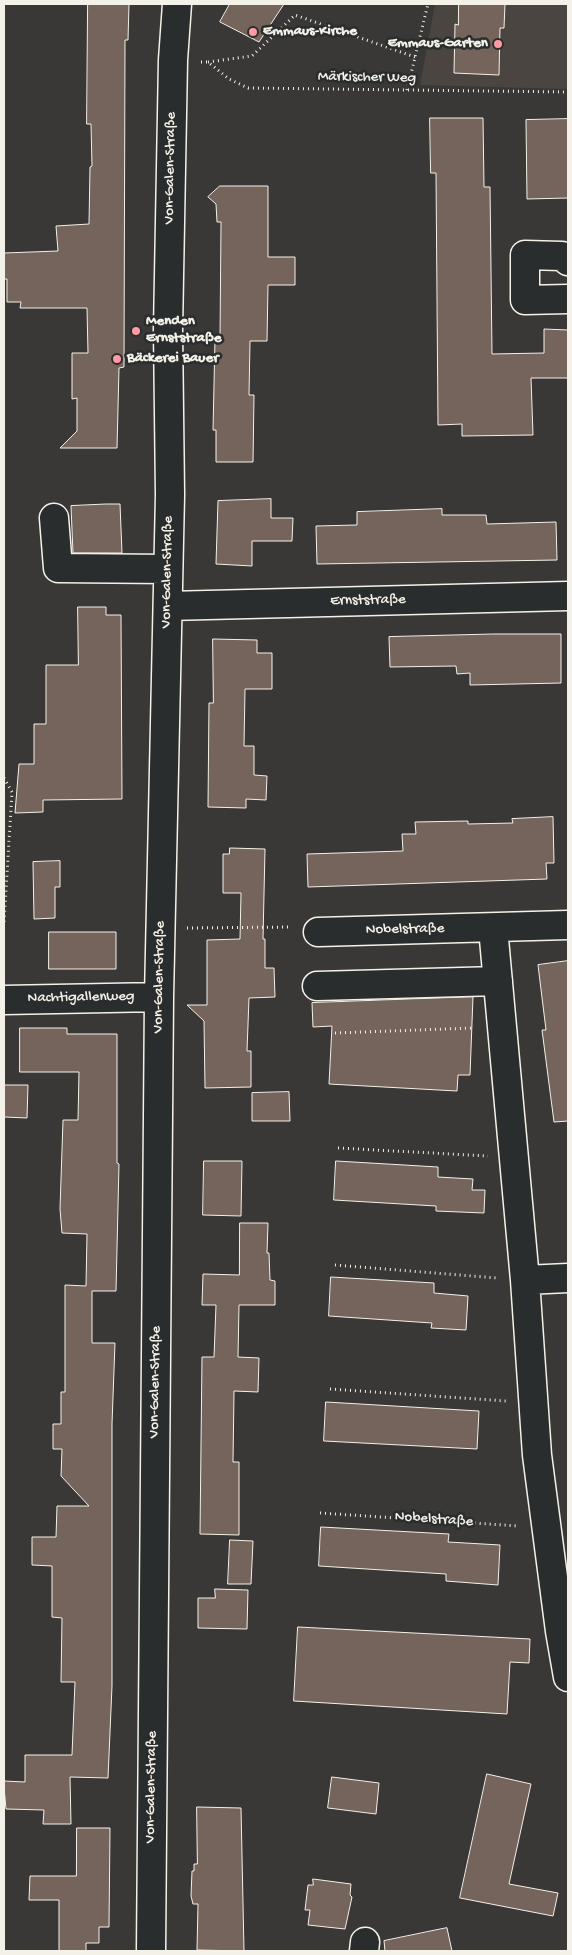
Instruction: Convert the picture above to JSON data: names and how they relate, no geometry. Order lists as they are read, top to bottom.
{
  "streets": {
    "street": [
      "Von-Galen-Straße",
      "Ernststraße",
      "Nobelstraße",
      "Nachtigallenweg"
    ],
    "path": ["Märkischer Weg"]
  },
  "crossings": [
    ["Von-Galen-Straße", "Ernststraße"],
    ["Von-Galen-Straße", "Nachtigallenweg"]
  ],
  "places": [
    "Emmaus-Kirche",
    "Emmaus-Garten",
    "Menden Ernststraße",
    "Bäckerei Bauer"
  ]
}
